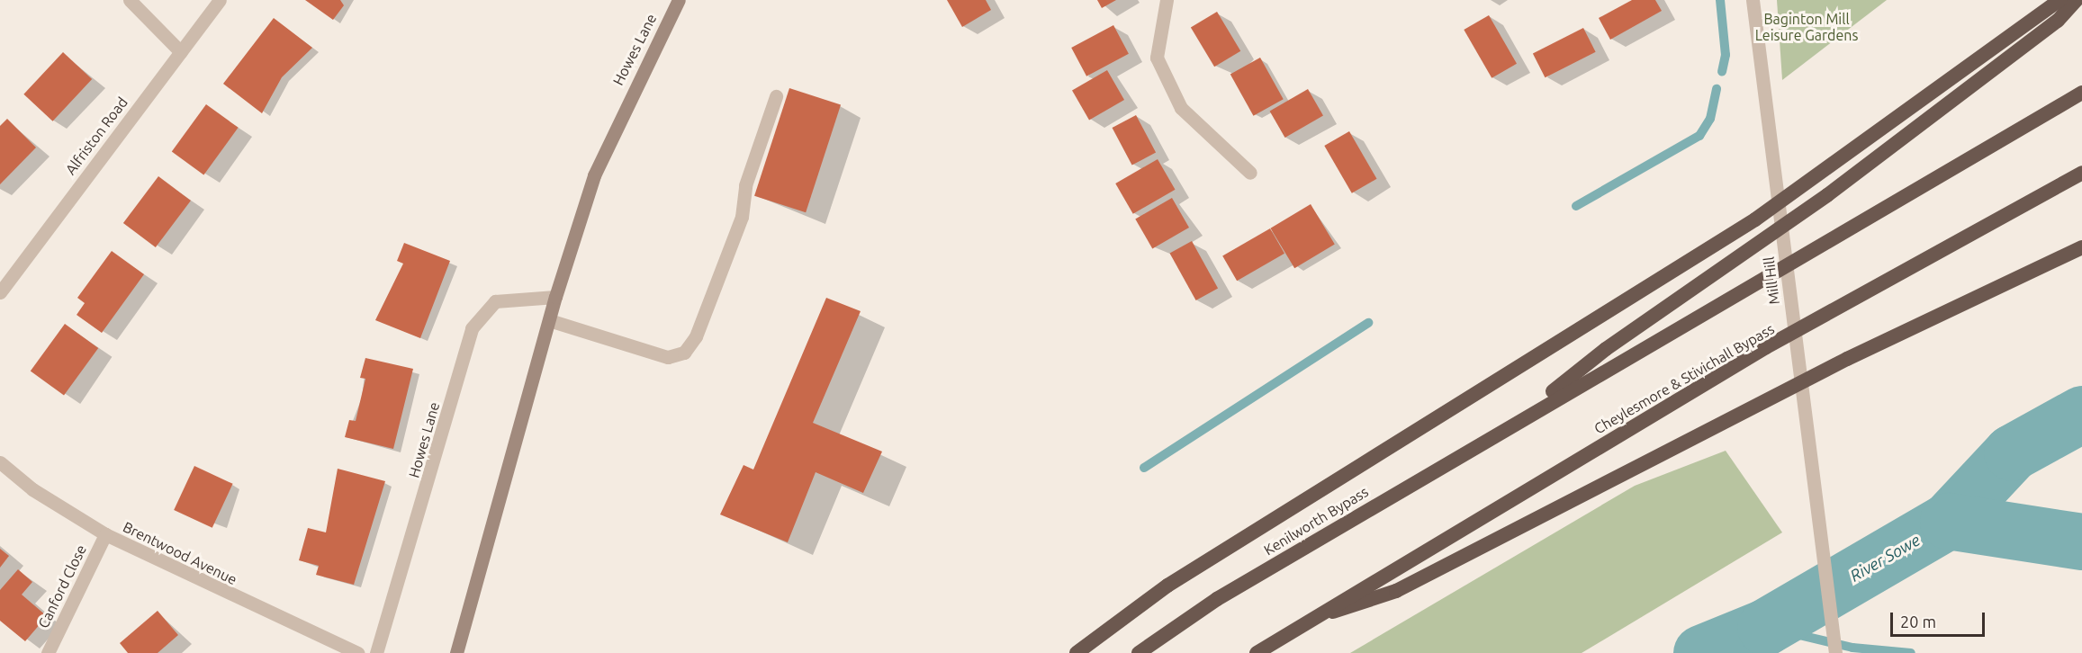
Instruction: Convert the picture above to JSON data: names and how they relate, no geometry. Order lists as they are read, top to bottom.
{
  "streets": {
    "highway": ["Cheylesmore & Stivichall Bypass", "Kenilworth Bypass"],
    "main road": ["Howes Lane"],
    "street": [
      "Alfriston Road",
      "Mill Hill",
      "Brentwood Avenue",
      "Canford Close"
    ]
  },
  "crossings": [
    ["Brentwood Avenue", "Canford Close"]
  ],
  "water": ["River Sowe"],
  "parks": ["Baginton Mill Leisure Gardens"],
  "scale_bar": "20 m"
}
